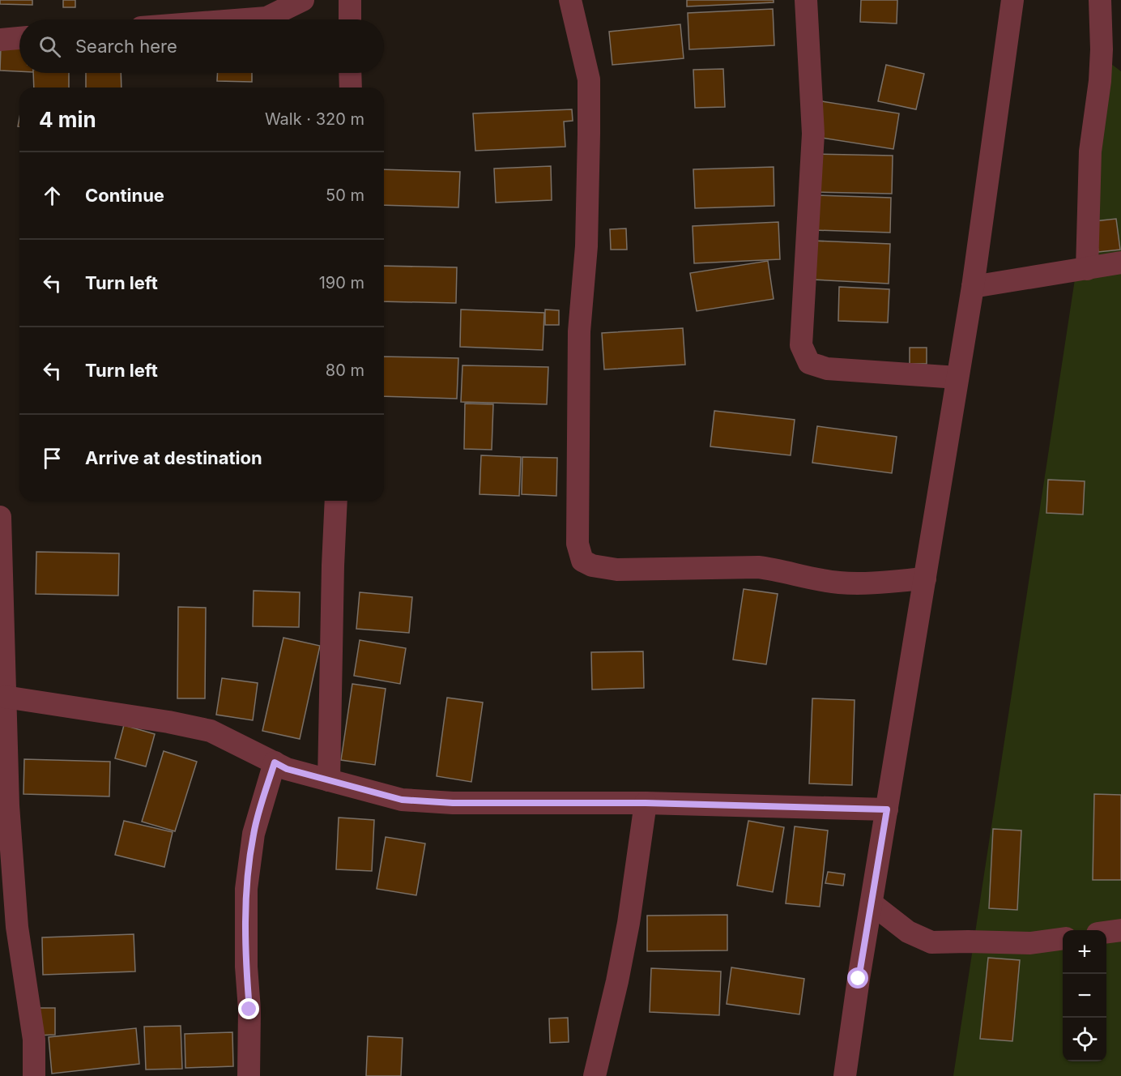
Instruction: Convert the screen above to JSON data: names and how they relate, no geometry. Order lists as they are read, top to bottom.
{
  "page": {
    "search": "Search here",
    "heading": ["4 min", "Walk · 320 m"],
    "list": [
      ["Continue", "50 m"],
      ["Turn left", "190 m"],
      ["Turn left", "80 m"],
      "Arrive at destination"
    ],
    "map_buttons": ["+", "−"]
  }
}
